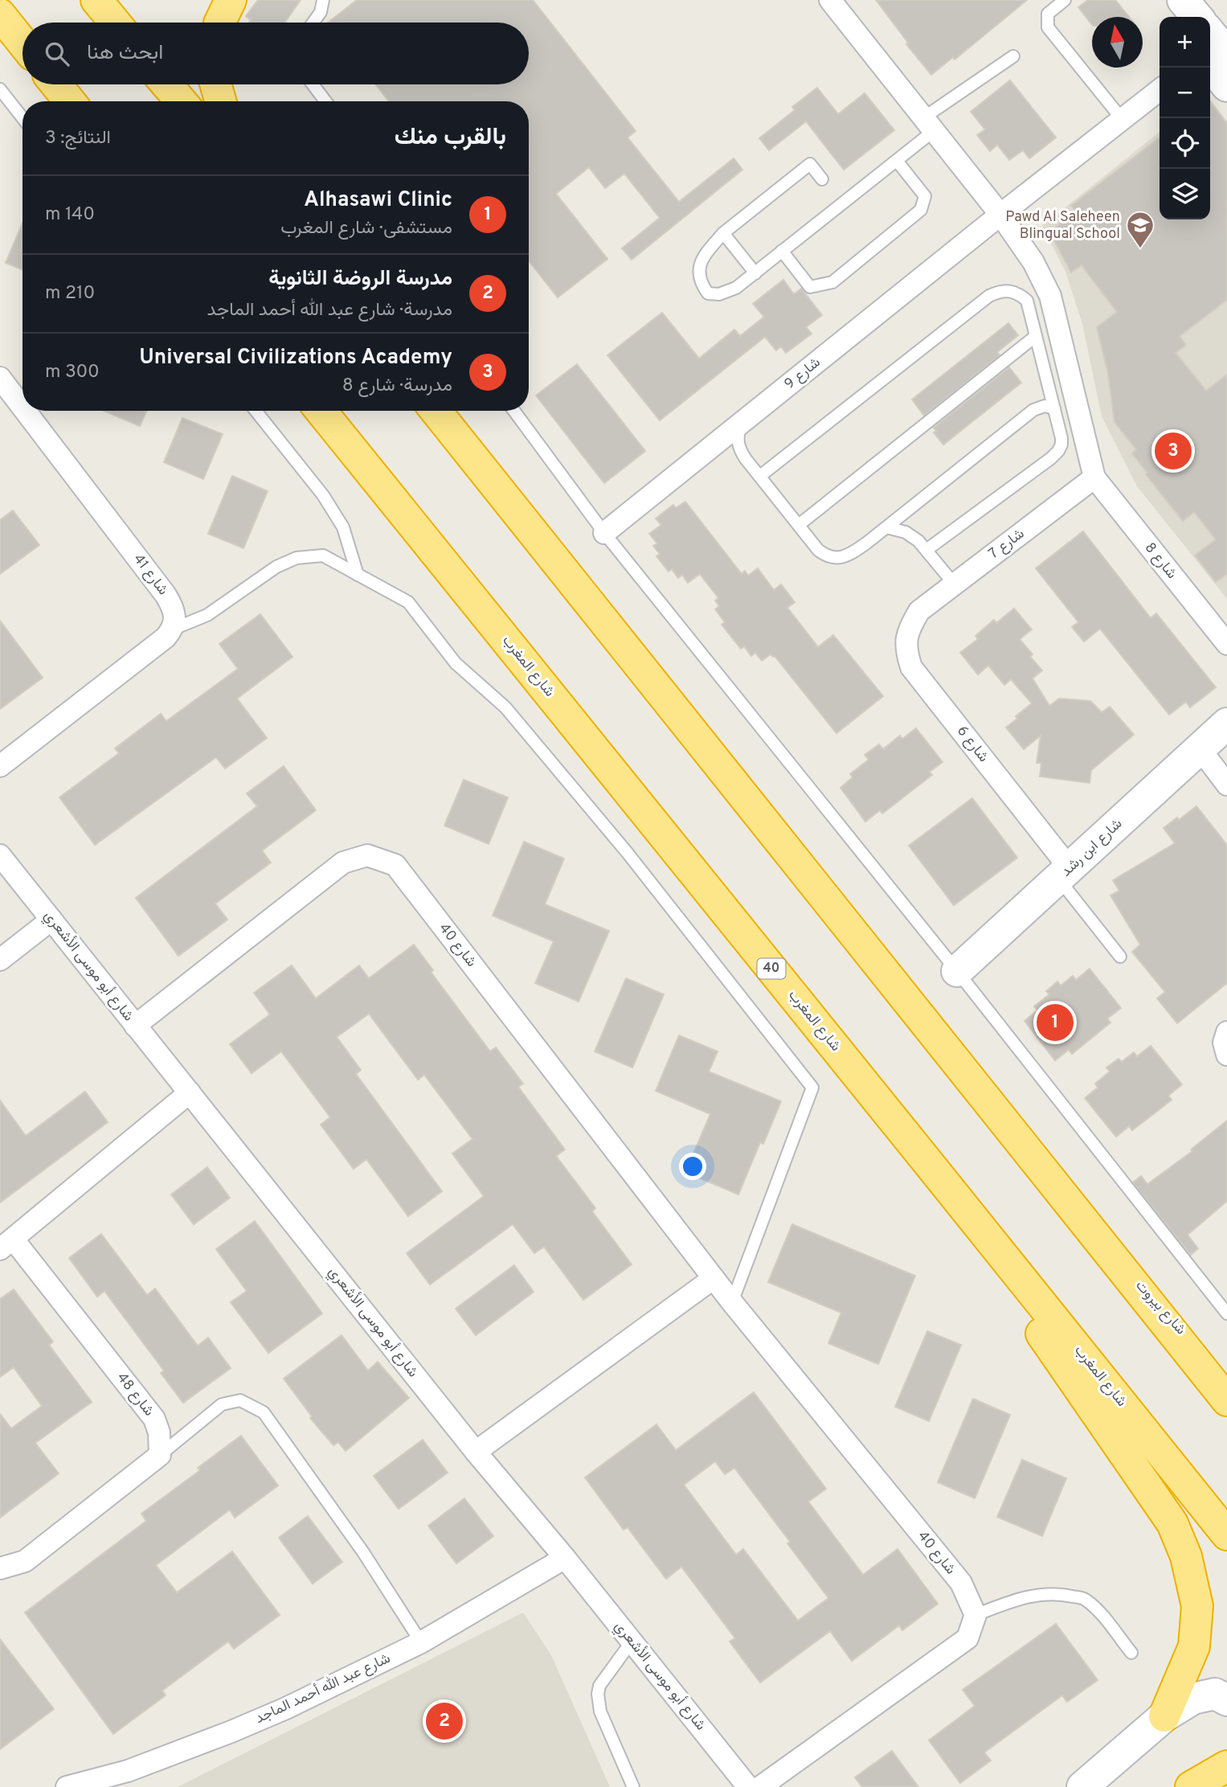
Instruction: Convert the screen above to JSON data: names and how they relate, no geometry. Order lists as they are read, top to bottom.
{
  "streets": {
    "highway": ["شارع المغرب", "40"],
    "street": [
      "شارع 9",
      "شارع 7",
      "شارع 8",
      "شارع 41",
      "شارع 6",
      "شارع ابن رشد",
      "شارع 40",
      "شارع أبو موسى الأشعري",
      "شارع بيروت",
      "شارع 48",
      "شارع عبد الله أحمد الماجد"
    ]
  },
  "crossings": [
    ["شارع 7", "شارع 8"],
    ["شارع 7", "شارع 6"],
    ["شارع 6", "شارع ابن رشد"],
    ["شارع 40", "شارع أبو موسى الأشعري"],
    ["شارع أبو موسى الأشعري", "شارع 48"],
    ["شارع أبو موسى الأشعري", "شارع عبد الله أحمد الماجد"]
  ],
  "places": {
    "school or university": ["Pawd Al Saleheen Blingual School"]
  },
  "north": "top",
  "page": {
    "map_buttons": ["+", "−"],
    "search": "ابحث هنا",
    "heading": ["بالقرب منك", "النتائج: 3"],
    "list": [
      {
        "mark": "1",
        "name": "Alhasawi Clinic",
        "note": "مستشفى · شارع المغرب",
        "value": "140 m"
      },
      {
        "mark": "2",
        "name": "مدرسة الروضة الثانوية",
        "note": "مدرسة · شارع عبد الله أحمد الماجد",
        "value": "210 m"
      },
      {
        "mark": "3",
        "name": "Universal Civilizations Academy",
        "note": "مدرسة · شارع 8",
        "value": "300 m"
      }
    ],
    "pins": ["3", "1", "2"]
  }
}
